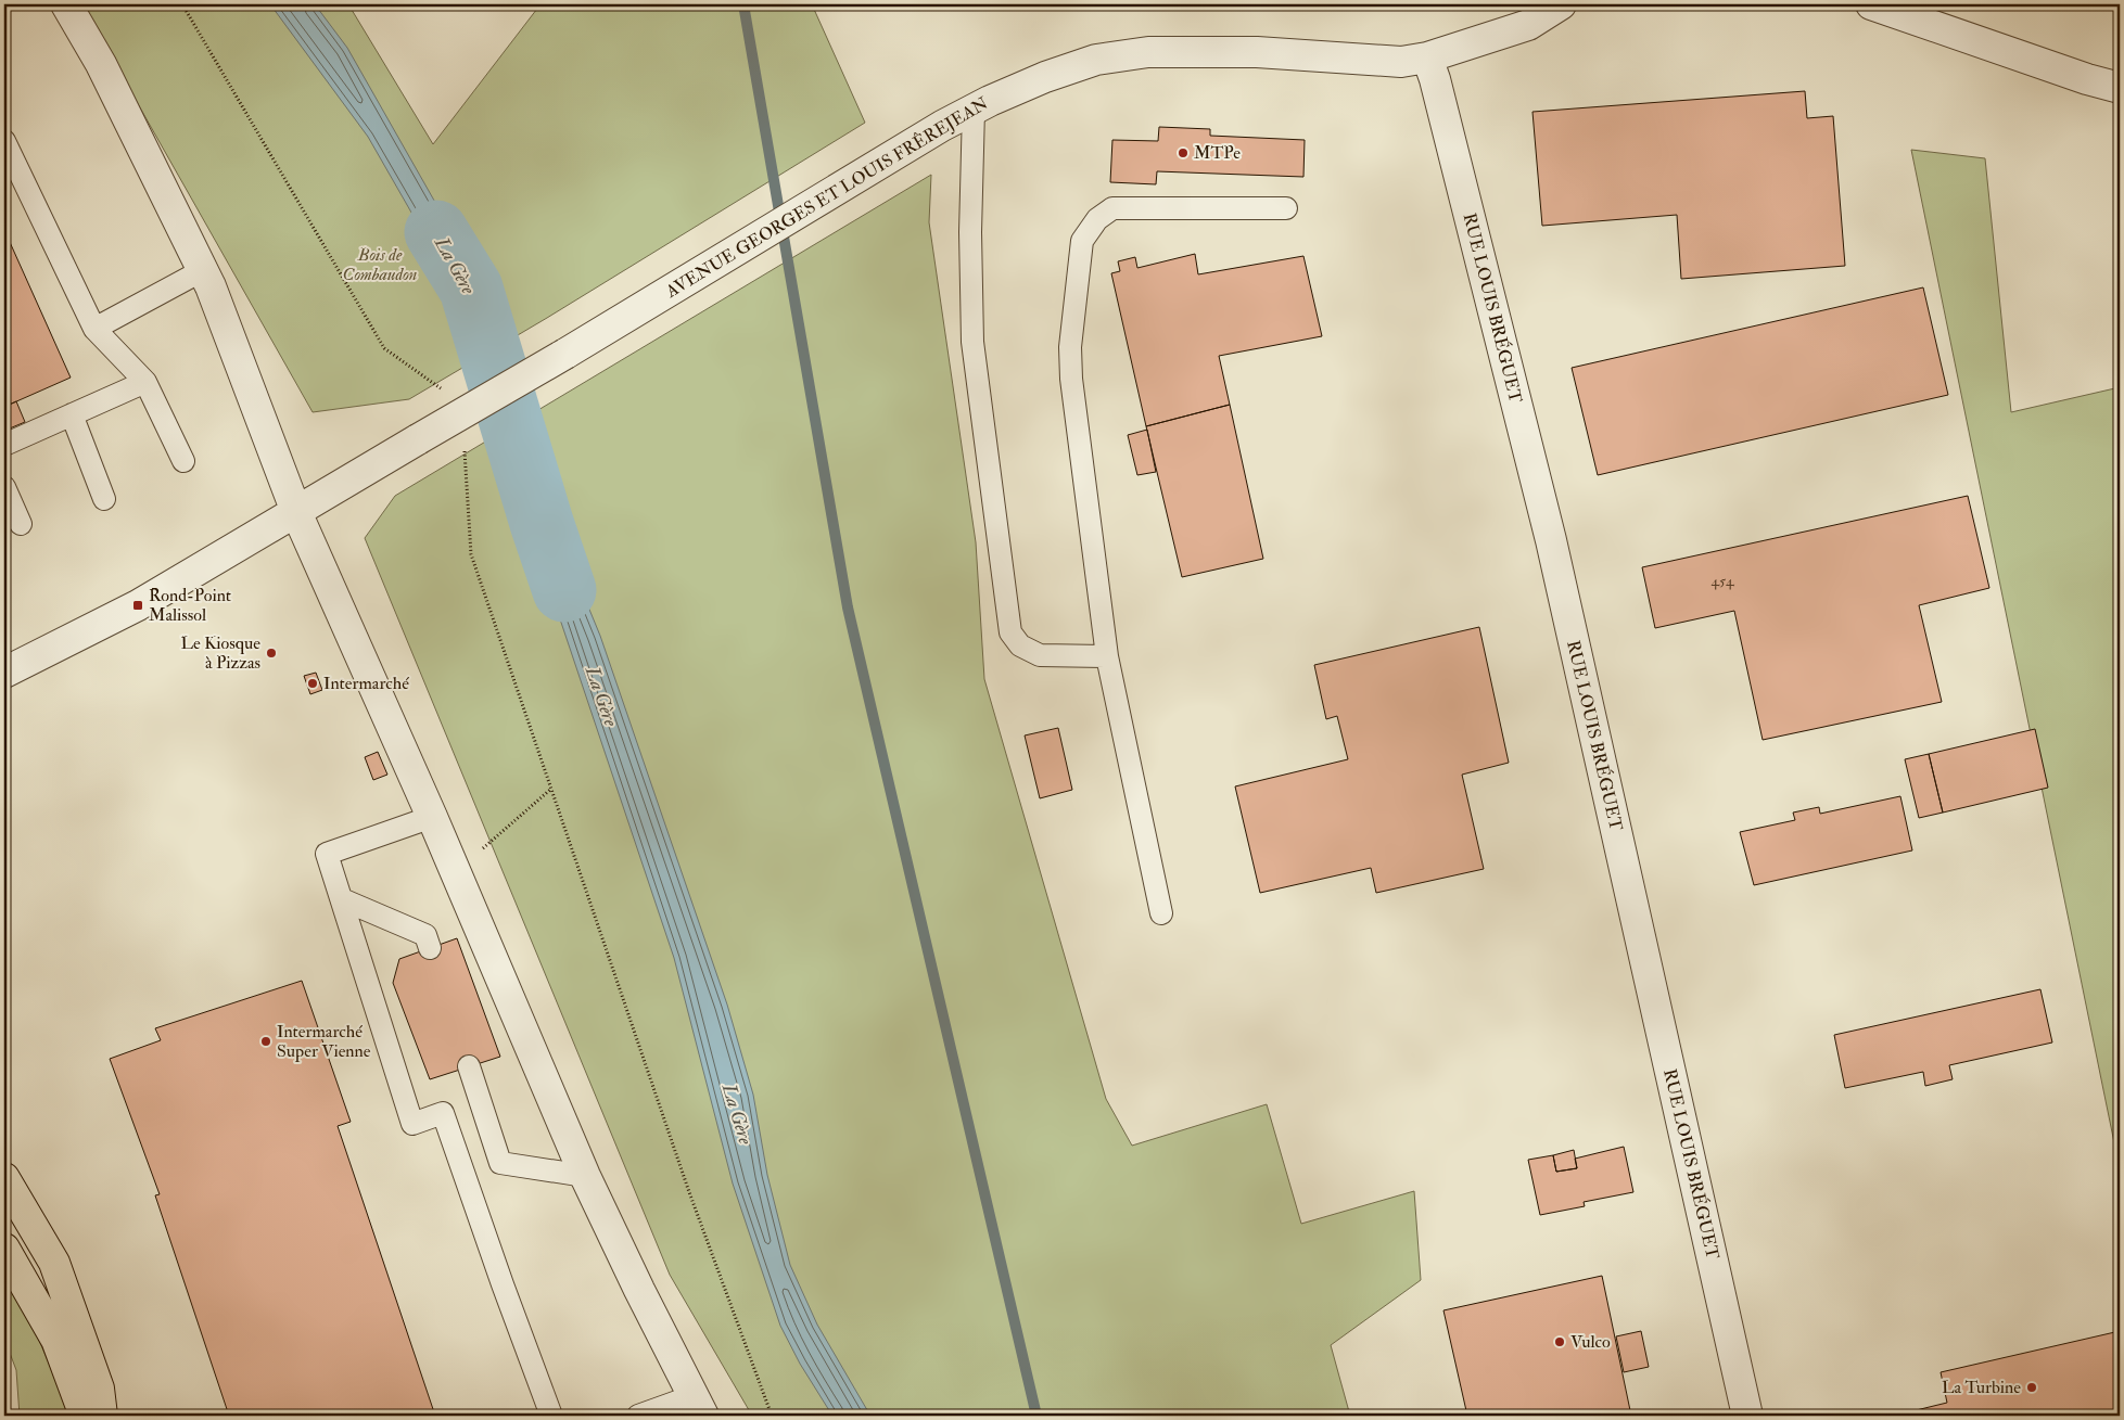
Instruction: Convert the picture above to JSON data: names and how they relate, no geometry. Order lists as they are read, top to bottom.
{
  "streets": {
    "street": ["AVENUE GEORGES ET LOUIS FRÊREJEAN", "RUE LOUIS BRÉGUET"]
  },
  "crossings": [
    ["AVENUE GEORGES ET LOUIS FRÊREJEAN", "RUE LOUIS BRÉGUET"]
  ],
  "water": ["La Gère"],
  "parks": ["Bois de Combaudon"],
  "places": {
    "other": [
      "MTPe",
      "Le Kiosque à Pizzas",
      "Intermarché",
      "Intermarché Super Vienne",
      "Vulco",
      "La Turbine"
    ],
    "transit": ["Rond-Point Malissol"]
  },
  "house_numbers": ["454"]
}
